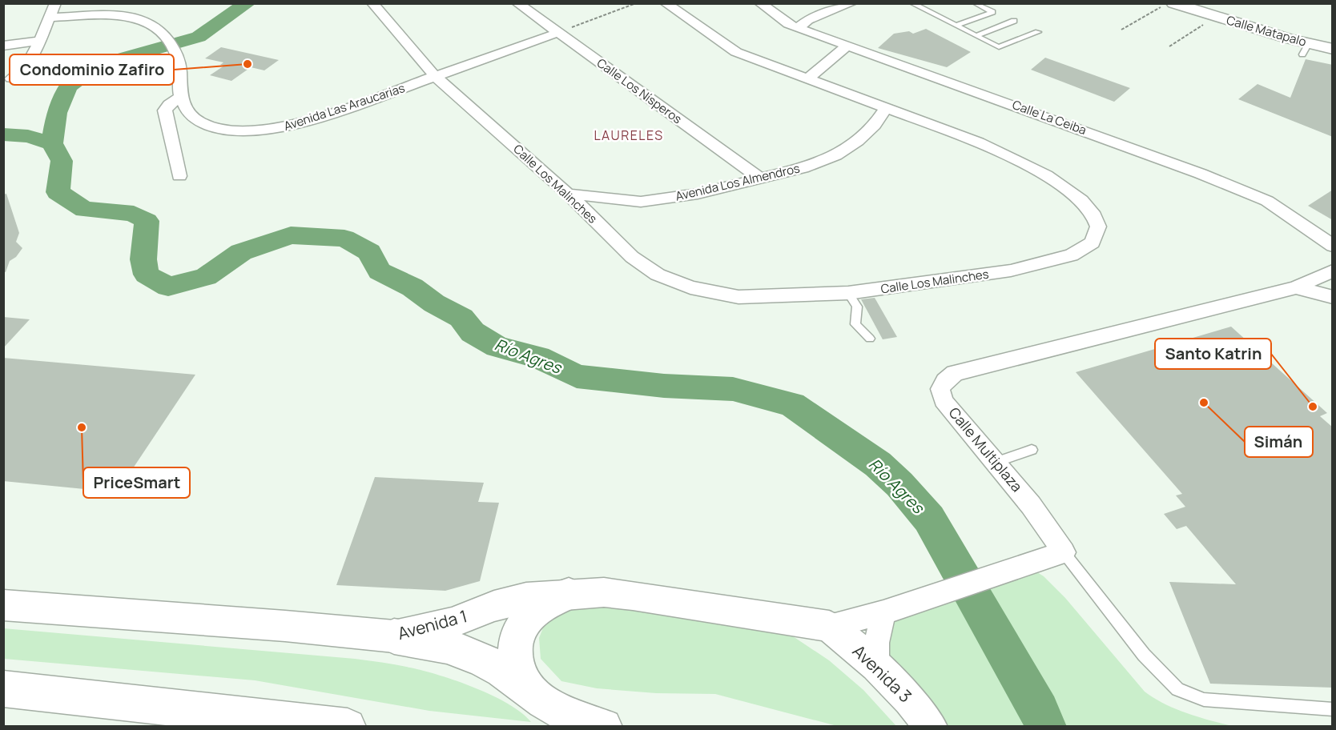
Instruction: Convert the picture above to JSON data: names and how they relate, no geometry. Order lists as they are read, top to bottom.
{
  "streets": {
    "street": [
      "Calle Matapalo",
      "Calle Los Nísperos",
      "Avenida Las Araucarias",
      "Calle La Ceiba",
      "Avenida Los Almendros",
      "Calle Los Malinches",
      "Calle Multiplaza",
      "Avenida 1",
      "Avenida 3"
    ]
  },
  "crossings": [
    ["Calle Los Nísperos", "Avenida Las Araucarias"],
    ["Calle Los Nísperos", "Avenida Los Almendros"],
    ["Avenida Las Araucarias", "Calle Los Malinches"],
    ["Avenida Los Almendros", "Calle Los Malinches"],
    ["Avenida 1", "Avenida 3"]
  ],
  "districts": ["LAURELES"],
  "water": ["Río Agres"],
  "places": [
    "Condominio Zafiro",
    "Simán",
    "Santo Katrin",
    "PriceSmart"
  ]
}
